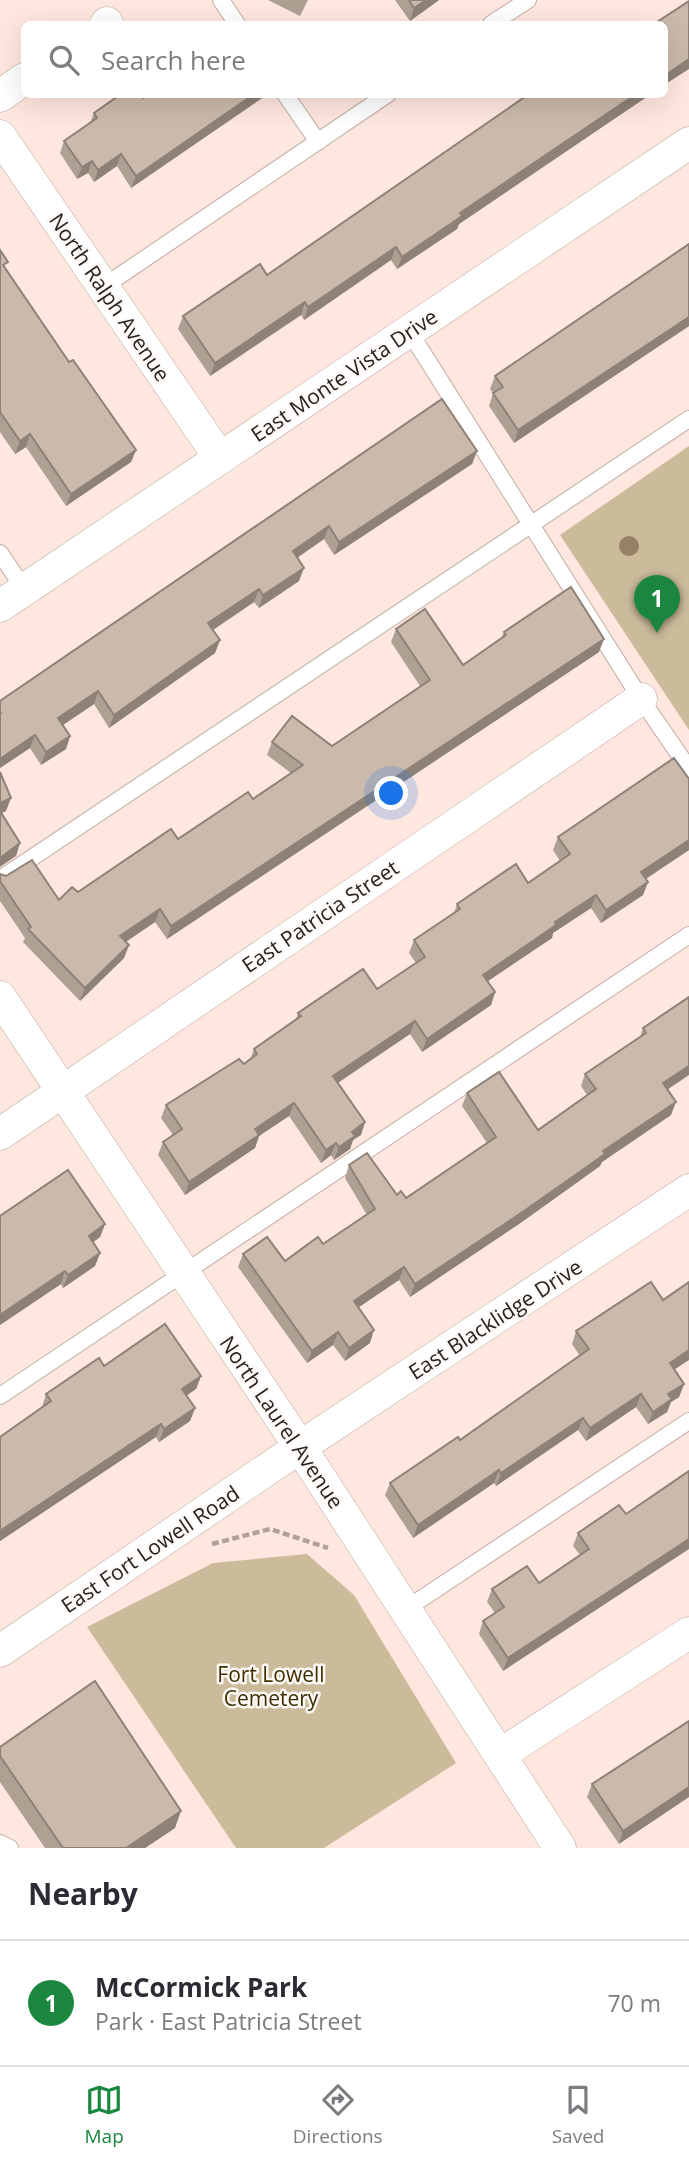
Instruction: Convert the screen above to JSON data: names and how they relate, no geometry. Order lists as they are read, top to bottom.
{
  "streets": {
    "street": [
      "North Ralph Avenue",
      "East Monte Vista Drive",
      "East Patricia Street",
      "East Blacklidge Drive",
      "North Laurel Avenue",
      "East Fort Lowell Road"
    ]
  },
  "crossings": [
    ["North Ralph Avenue", "East Monte Vista Drive"],
    ["East Patricia Street", "North Laurel Avenue"],
    ["East Blacklidge Drive", "North Laurel Avenue"],
    ["East Blacklidge Drive", "East Fort Lowell Road"],
    ["North Laurel Avenue", "East Fort Lowell Road"]
  ],
  "parks": ["Fort Lowell Cemetery"],
  "page": {
    "search": "Search here",
    "pins": "1",
    "heading": "Nearby",
    "list": [
      {
        "mark": "1",
        "name": "McCormick Park",
        "note": "Park · East Patricia Street",
        "value": "70 m"
      }
    ],
    "nav": ["Map", "Directions", "Saved"]
  }
}
